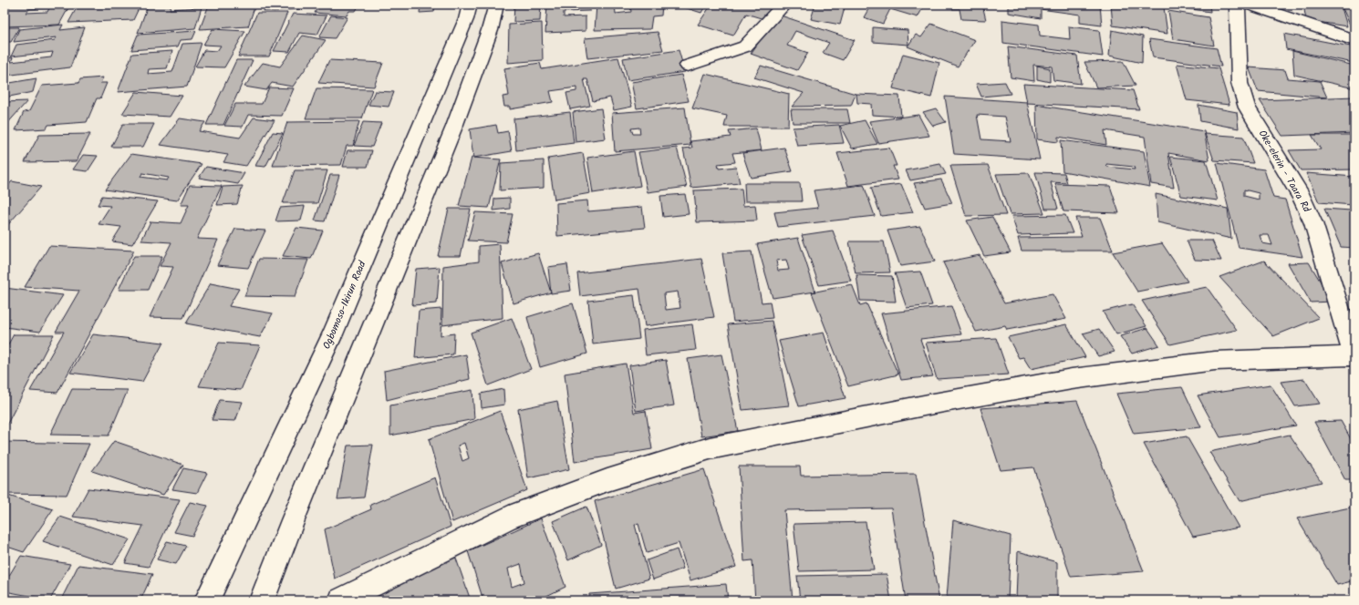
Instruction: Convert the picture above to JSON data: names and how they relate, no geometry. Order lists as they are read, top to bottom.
{
  "streets": {
    "street": ["Oke-elerin - Taara Rd", "Ogbomoso-Ikirun Road"]
  }
}
